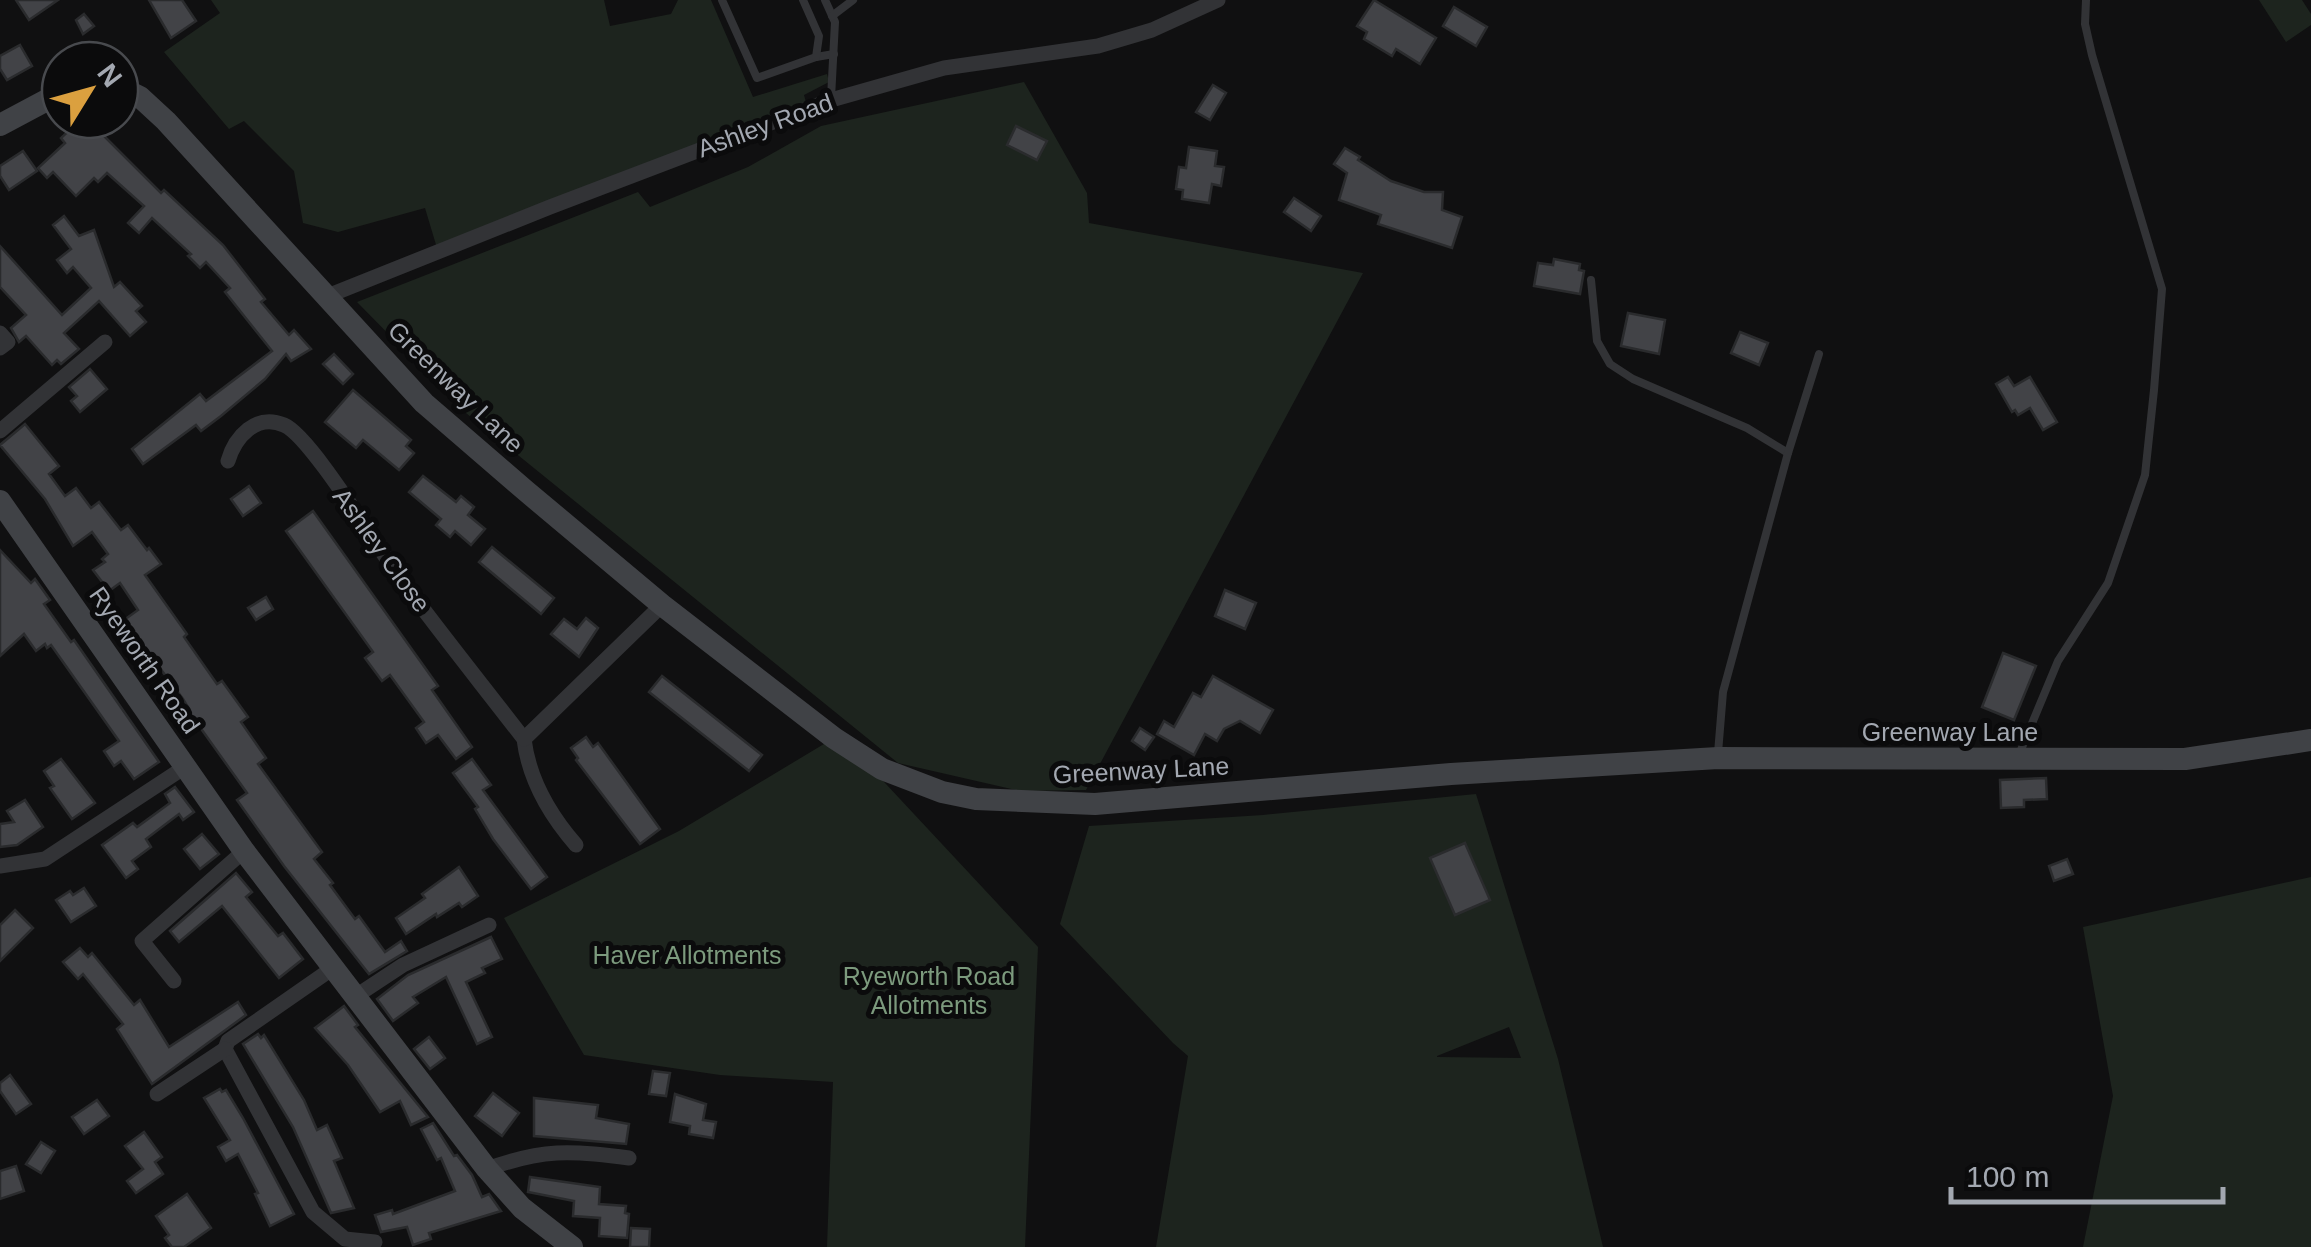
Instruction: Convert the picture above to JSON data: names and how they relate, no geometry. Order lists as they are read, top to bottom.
{
  "streets": {
    "street": [
      "Ashley Road",
      "Greenway Lane",
      "Ashley Close",
      "Ryeworth Road"
    ]
  },
  "crossings": [
    ["Ashley Road", "Greenway Lane"]
  ],
  "parks": ["Haver Allotments", "Ryeworth Road Allotments"],
  "scale_bar": "100 m",
  "north": "top right"
}
